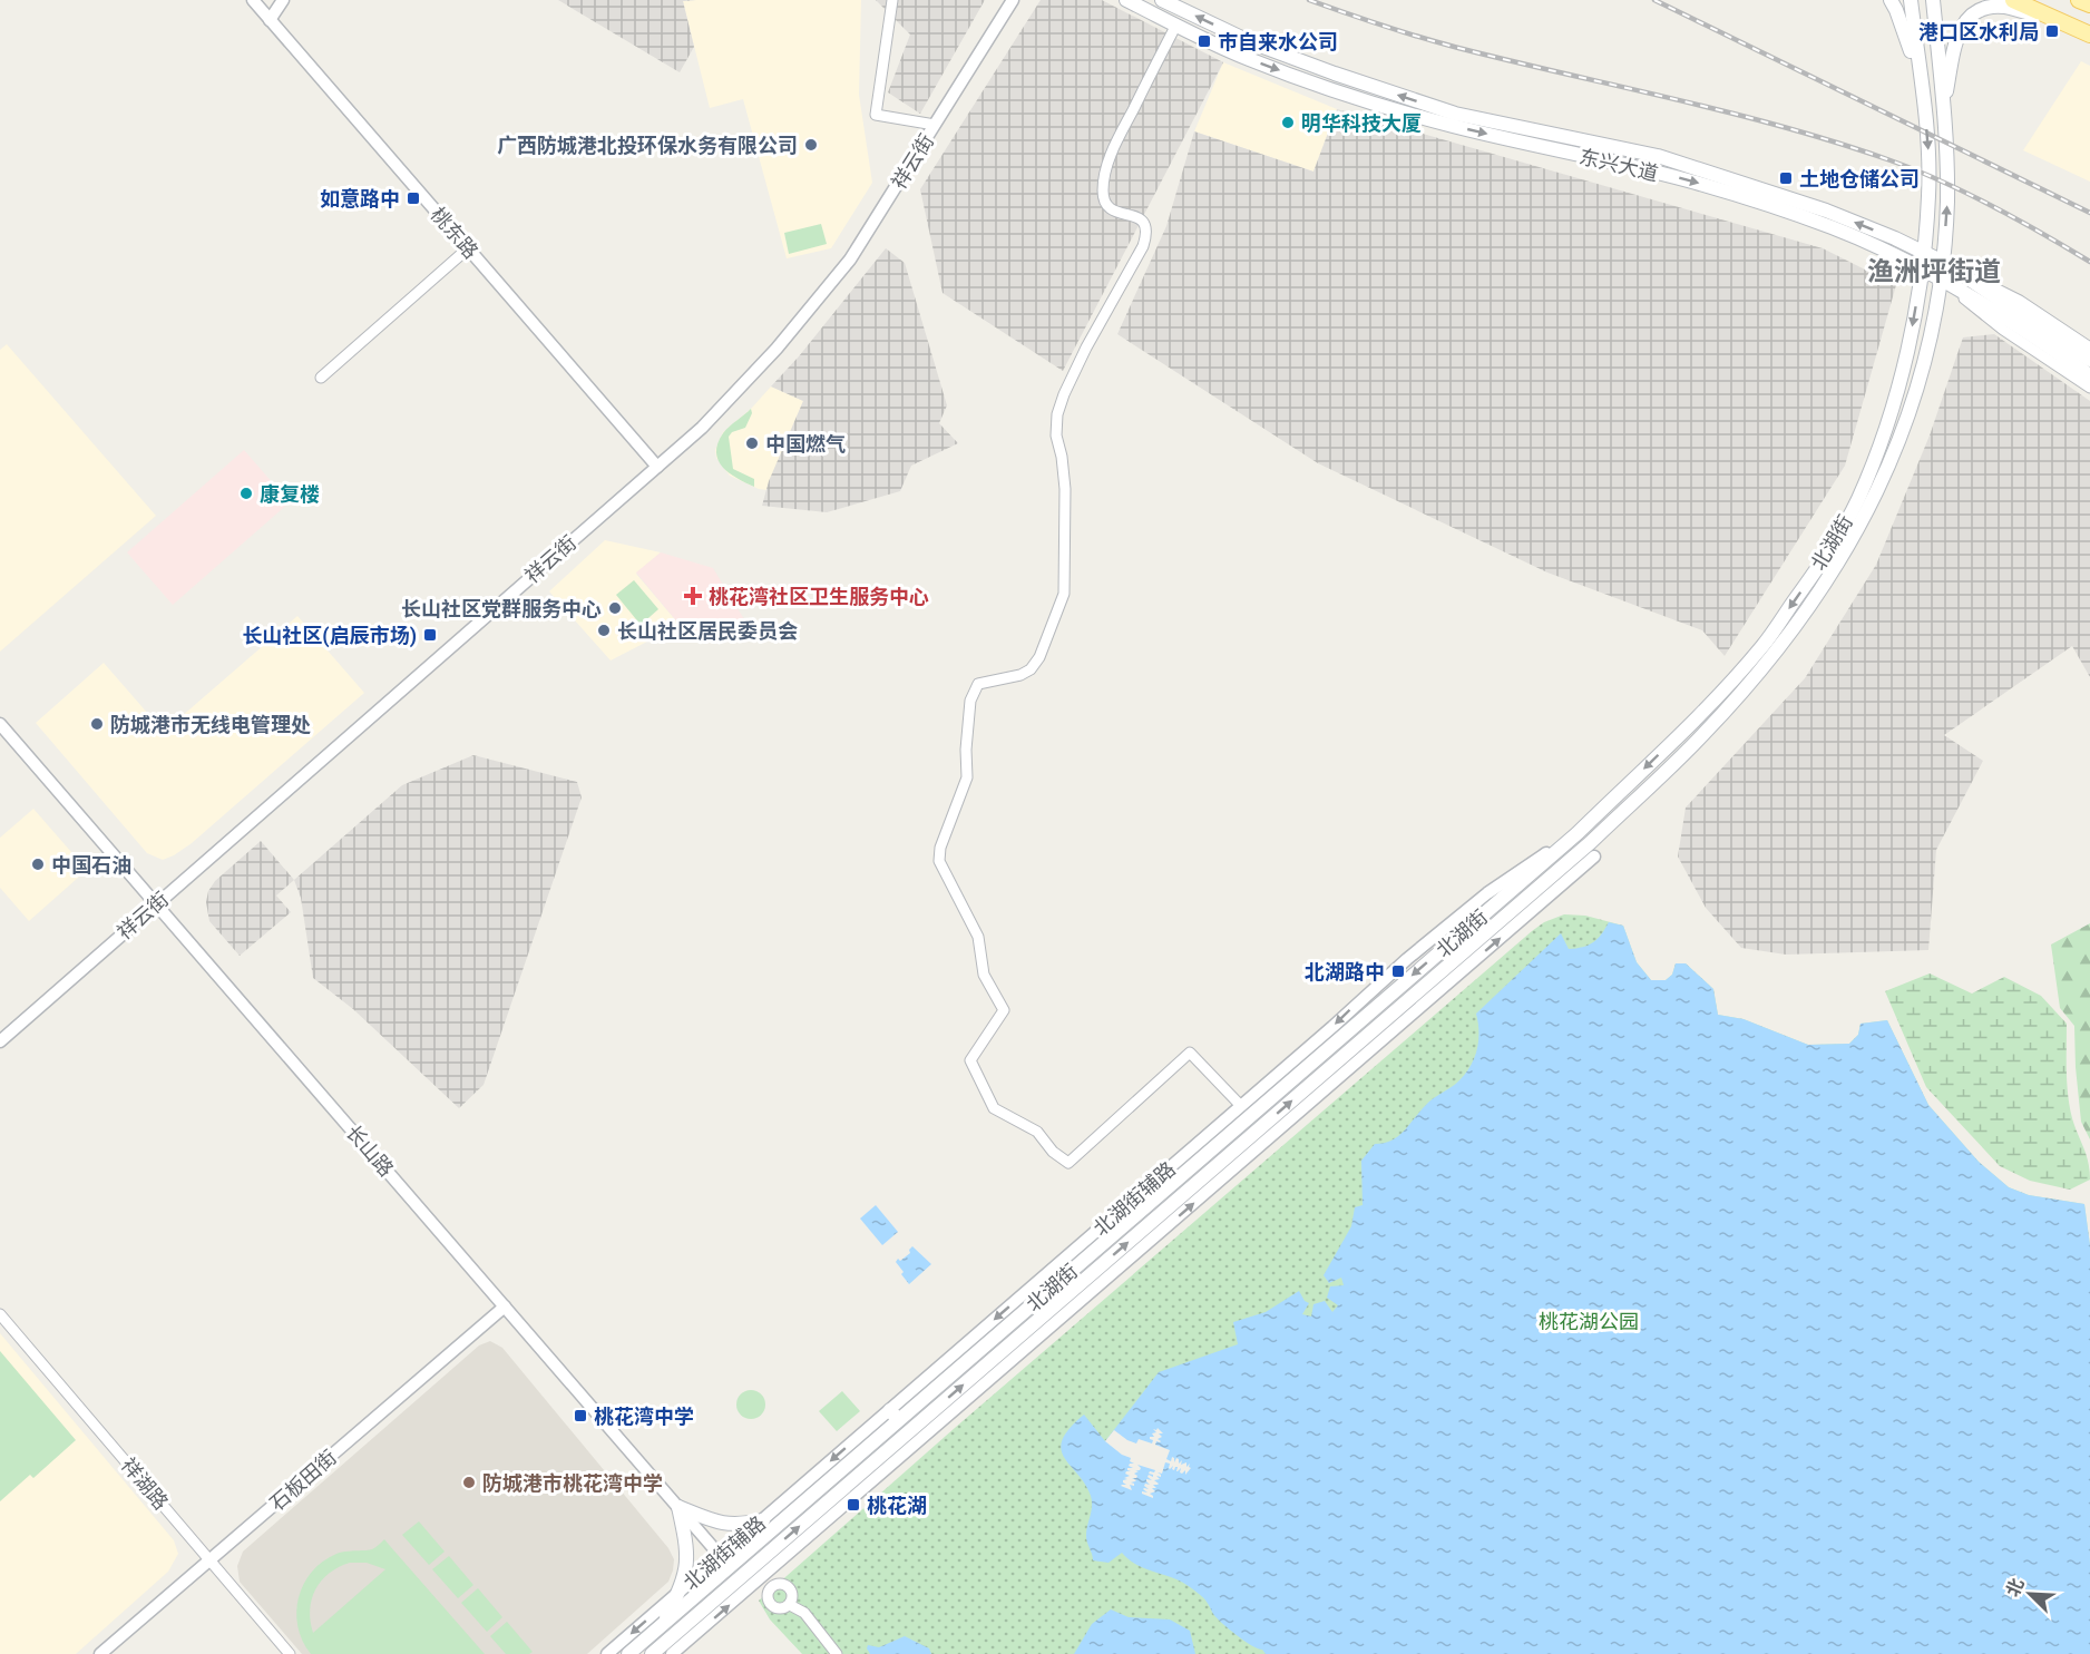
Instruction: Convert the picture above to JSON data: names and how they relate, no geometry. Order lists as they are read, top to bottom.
{
  "streets": {
    "main road": ["东兴大道", "北湖街"],
    "street": [
      "祥云街",
      "桃东路",
      "长山路",
      "北湖街辅路",
      "石板田街",
      "祥湖路"
    ]
  },
  "crossings": [
    ["祥云街", "桃东路"],
    ["祥云街", "长山路"],
    ["东兴大道", "北湖街"],
    ["北湖街", "长山路"],
    ["北湖街", "北湖街辅路"],
    ["长山路", "北湖街辅路"],
    ["长山路", "石板田街"],
    ["石板田街", "祥湖路"]
  ],
  "districts": ["渔洲坪街道"],
  "parks": ["桃花湖公园"],
  "places": {
    "transit": [
      "港口区水利局",
      "巿自来水公司",
      "土地仓储公司",
      "如意路中",
      "长山社区(启辰市场)",
      "北湖路中",
      "桃花湾中学",
      "桃花湖"
    ],
    "other": [
      "明华科技大厦",
      "广西防城港北投环保水务有限公司",
      "中国燃气",
      "康复楼",
      "长山社区党群服务中心",
      "长山社区居民委员会",
      "防城港市无线电管理处",
      "中国石油",
      "防城港市桃花湾中学"
    ],
    "health": ["桃花湾社区卫生服务中心"]
  },
  "north": "top left"
}
